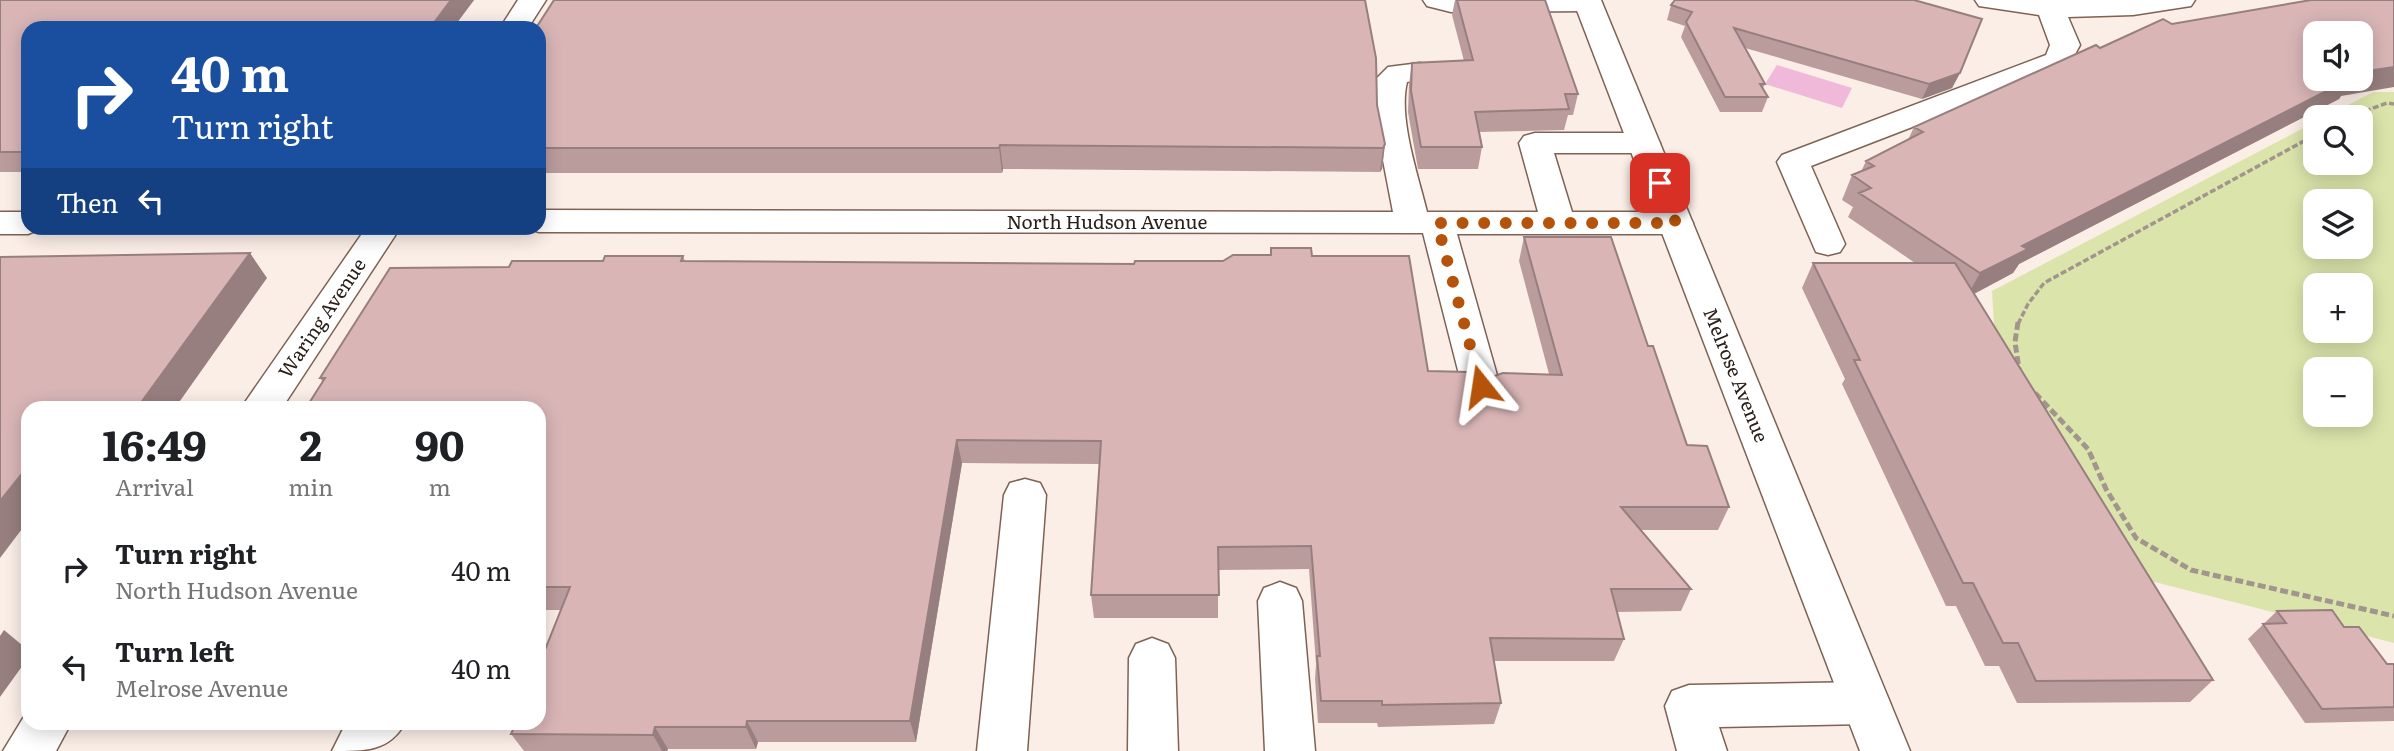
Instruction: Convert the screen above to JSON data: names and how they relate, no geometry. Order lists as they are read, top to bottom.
{
  "streets": {
    "street": ["North Hudson Avenue", "Waring Avenue", "Melrose Avenue"]
  },
  "crossings": [
    ["North Hudson Avenue", "Melrose Avenue"]
  ],
  "page": {
    "map_buttons": ["+", "−"],
    "turn": ["40 m", "Turn right"],
    "then": "Then",
    "eta": [
      "16:49",
      "Arrival",
      "2",
      "min",
      "90",
      "m"
    ],
    "list": [
      {
        "name": "Turn right",
        "note": "North Hudson Avenue",
        "value": "40 m"
      },
      {
        "name": "Turn left",
        "note": "Melrose Avenue",
        "value": "40 m"
      }
    ]
  }
}
